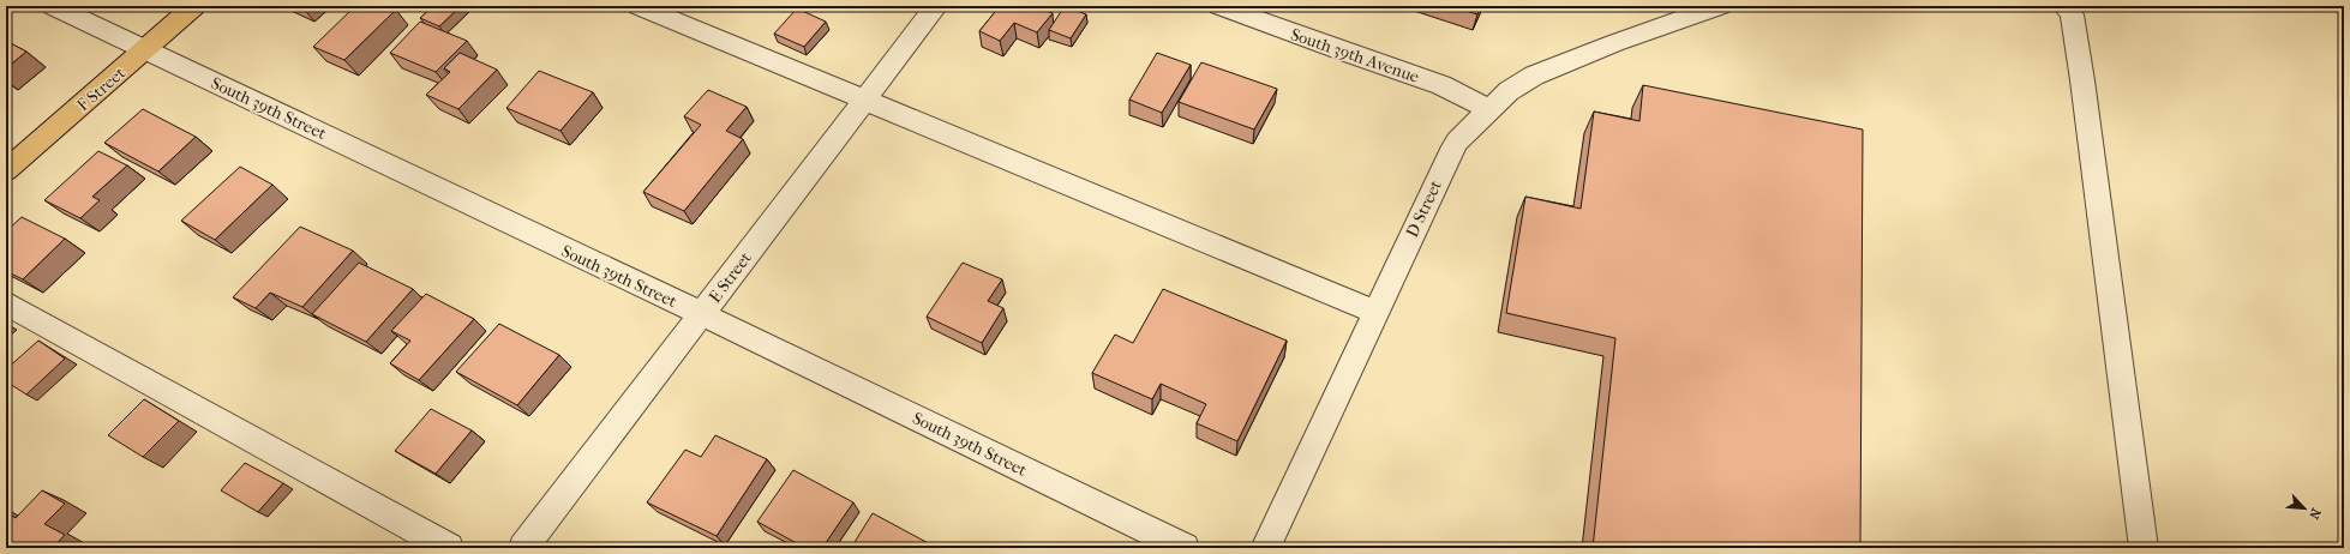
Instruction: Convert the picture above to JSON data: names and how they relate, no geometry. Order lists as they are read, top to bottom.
{
  "streets": {
    "main road": ["F Street"],
    "street": [
      "South 39th Avenue",
      "South 39th Street",
      "D Street",
      "E Street"
    ]
  },
  "crossings": [
    ["South 39th Avenue", "D Street"],
    ["F Street", "South 39th Street"],
    ["South 39th Street", "E Street"]
  ],
  "north": "bottom right"
}
